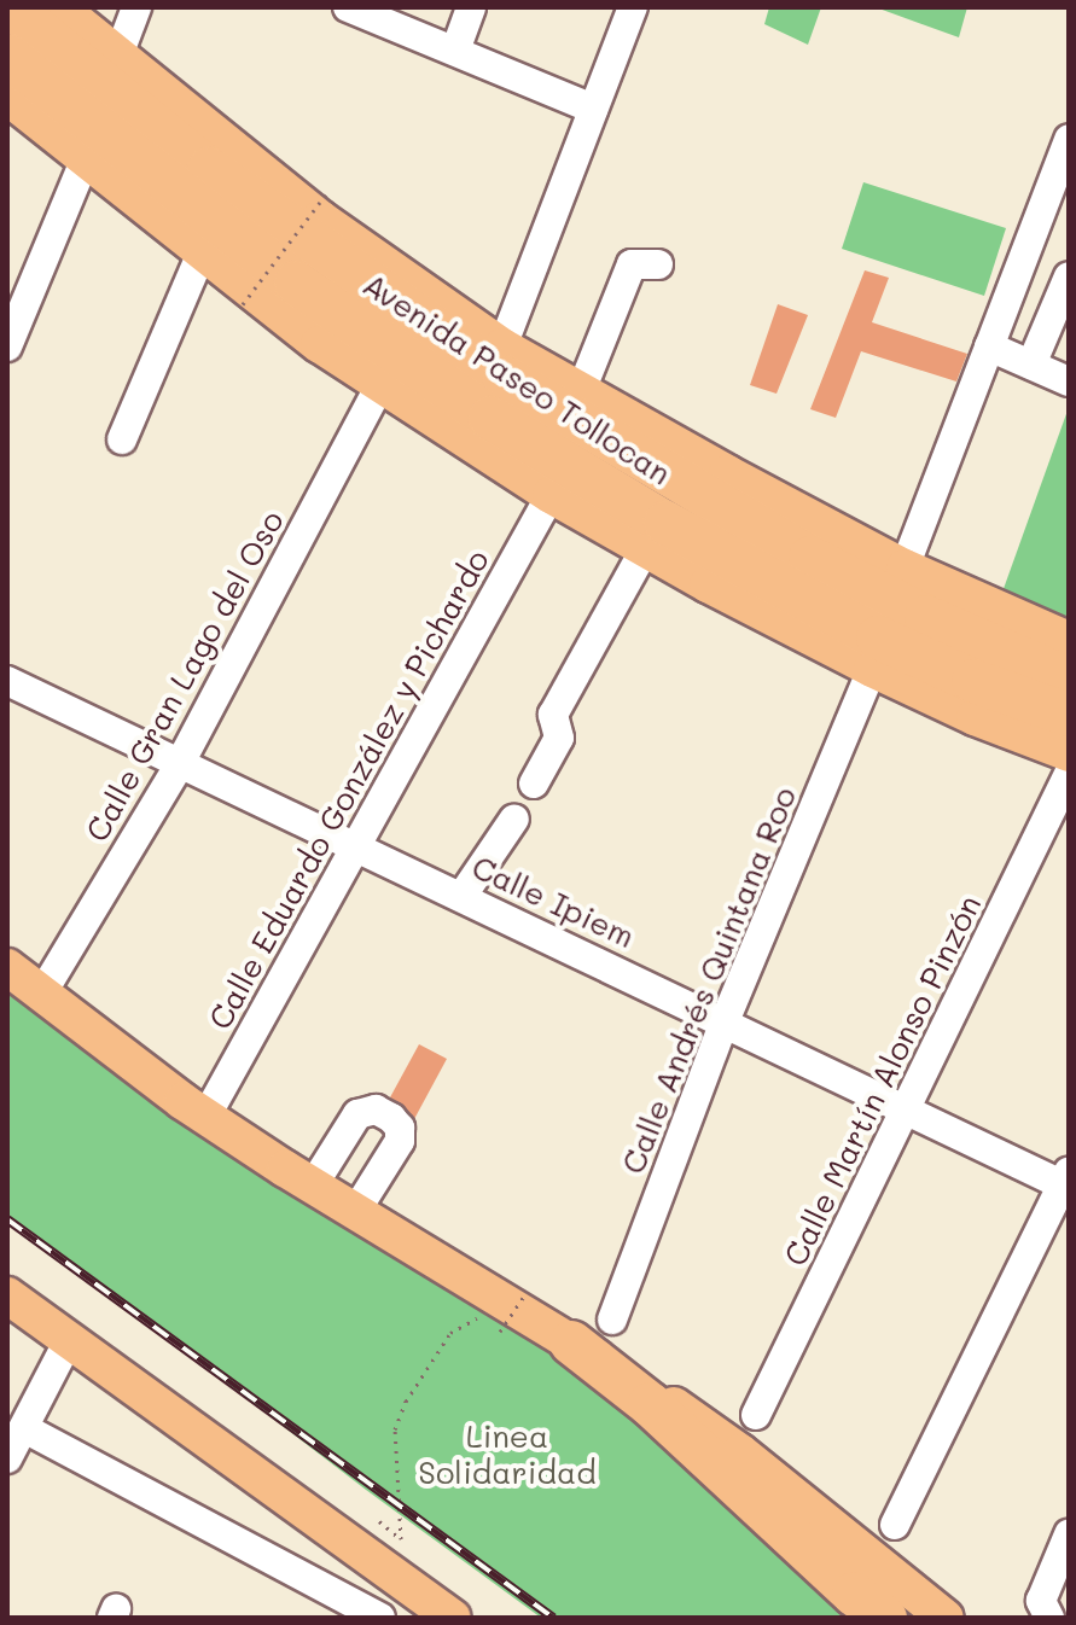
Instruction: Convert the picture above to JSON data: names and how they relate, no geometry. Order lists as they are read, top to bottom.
{
  "streets": {
    "highway": ["Avenida Paseo Tollocan"],
    "street": [
      "Calle Gran Lago del Oso",
      "Calle Eduardo González y Pichardo",
      "Calle Ipiem",
      "Calle Andrés Quintana Roo",
      "Calle Martín Alonso Pinzón"
    ]
  },
  "crossings": [
    ["Avenida Paseo Tollocan", "Calle Gran Lago del Oso"],
    ["Avenida Paseo Tollocan", "Calle Eduardo González y Pichardo"],
    ["Avenida Paseo Tollocan", "Calle Andrés Quintana Roo"],
    ["Calle Gran Lago del Oso", "Calle Ipiem"],
    ["Calle Eduardo González y Pichardo", "Calle Ipiem"],
    ["Calle Ipiem", "Calle Andrés Quintana Roo"],
    ["Calle Ipiem", "Calle Martín Alonso Pinzón"]
  ],
  "parks": ["Linea Solidaridad"]
}
